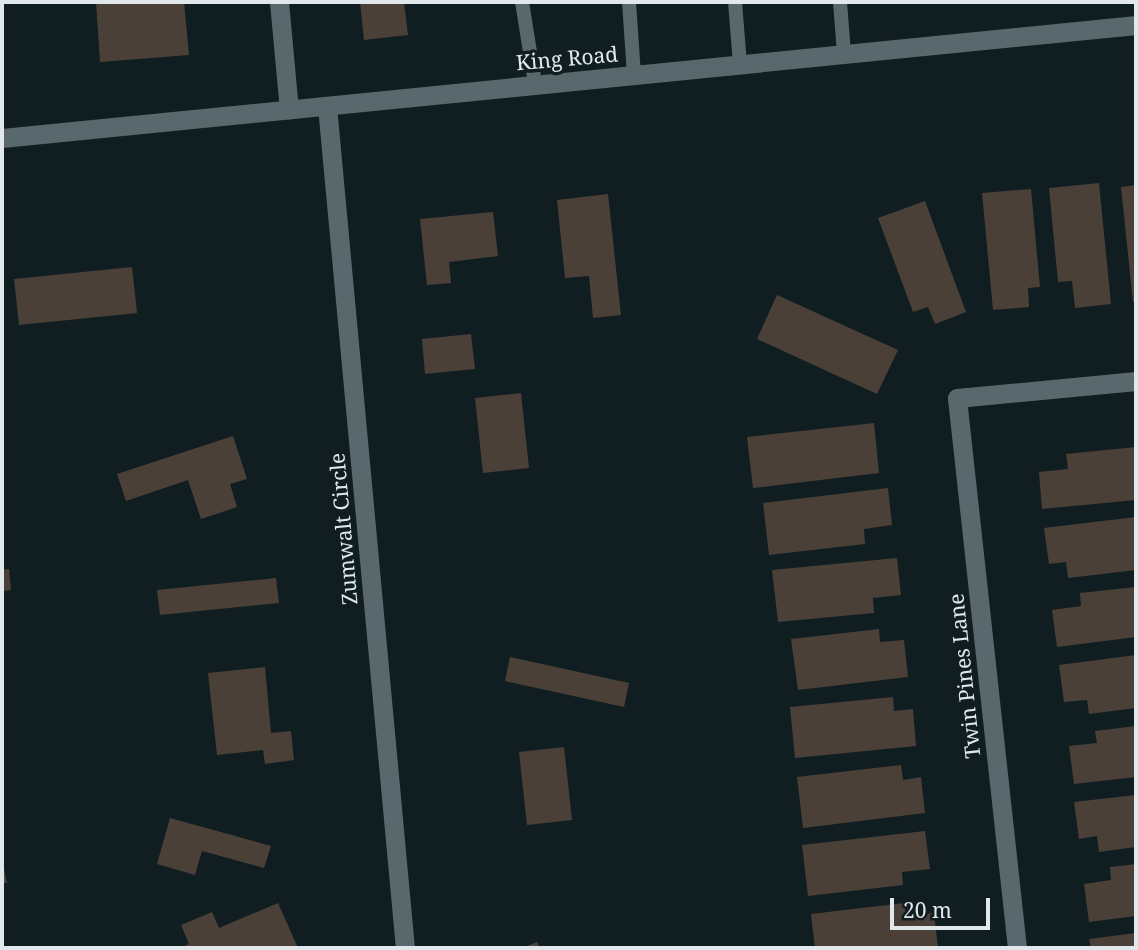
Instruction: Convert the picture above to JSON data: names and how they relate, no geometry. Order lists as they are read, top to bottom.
{
  "streets": {
    "street": ["King Road", "Zumwalt Circle", "Twin Pines Lane"]
  },
  "crossings": [
    ["King Road", "Zumwalt Circle"]
  ],
  "scale_bar": "20 m"
}
